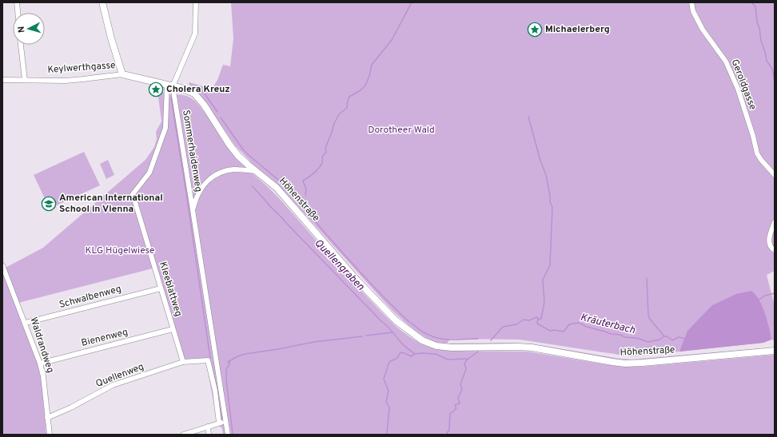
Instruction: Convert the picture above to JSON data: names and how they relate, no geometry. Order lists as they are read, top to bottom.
{
  "streets": {
    "main road": ["Keylwerthgasse", "Höhenstraße"],
    "street": [
      "Geroldgasse",
      "Sommerhaidenweg",
      "Kleeblattweg",
      "Schwalbenweg",
      "Bienenweg",
      "Waldrandweg",
      "Quellenweg"
    ]
  },
  "crossings": [
    ["Keylwerthgasse", "Sommerhaidenweg"],
    ["Keylwerthgasse", "Höhenstraße"],
    ["Keylwerthgasse", "Kleeblattweg"],
    ["Sommerhaidenweg", "Kleeblattweg"],
    ["Kleeblattweg", "Schwalbenweg"],
    ["Kleeblattweg", "Bienenweg"],
    ["Kleeblattweg", "Quellenweg"],
    ["Schwalbenweg", "Waldrandweg"],
    ["Bienenweg", "Waldrandweg"],
    ["Waldrandweg", "Quellenweg"]
  ],
  "water": ["Quellengraben", "Kräuterbach"],
  "parks": ["Dorotheer Wald", "KLG Hügelwiese"],
  "places": {
    "place": ["Michaelerberg", "Cholera Kreuz"],
    "school or university": ["American International School in Vienna"]
  },
  "north": "left"
}
